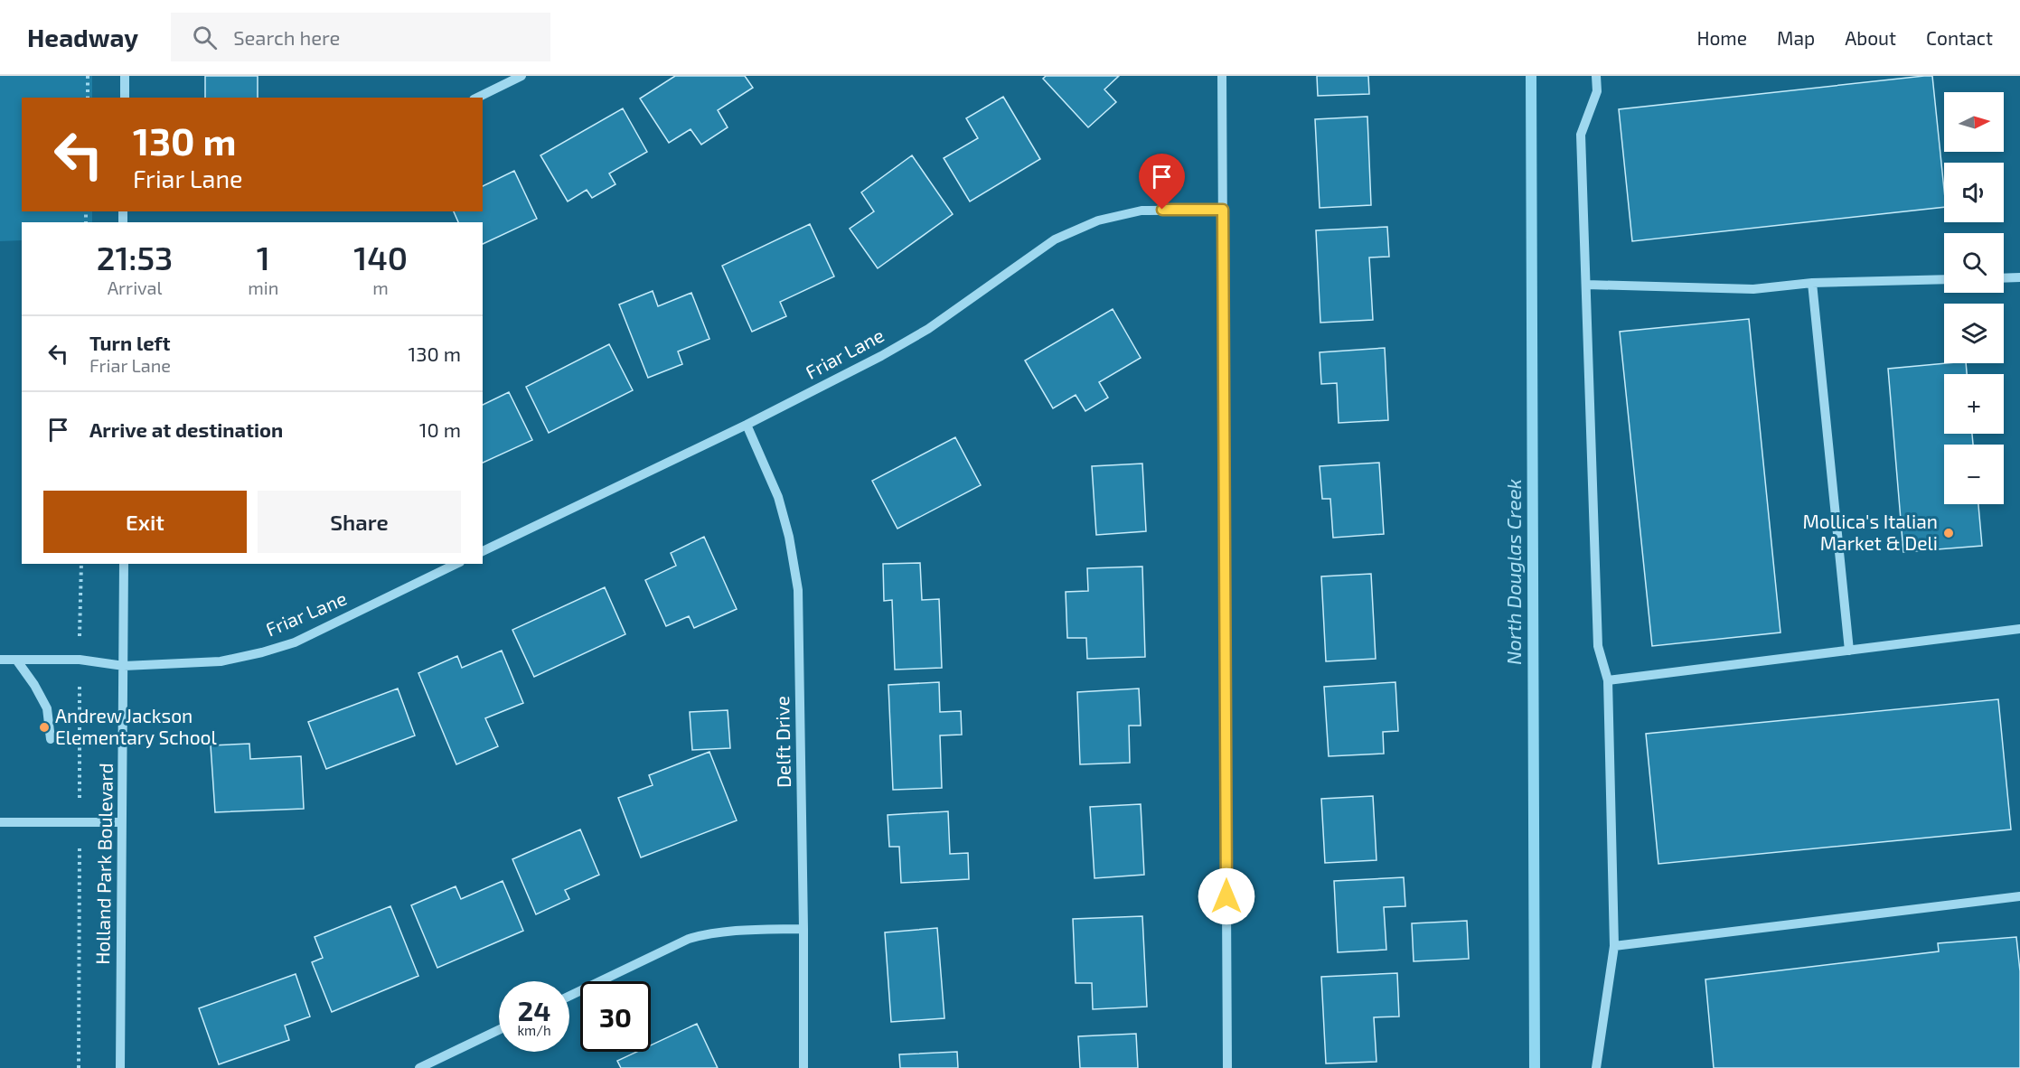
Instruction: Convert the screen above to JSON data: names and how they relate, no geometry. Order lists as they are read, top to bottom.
{
  "streets": {
    "street": ["Friar Lane", "Delft Drive", "Holland Park Boulevard"]
  },
  "crossings": [
    ["Friar Lane", "Delft Drive"],
    ["Friar Lane", "Holland Park Boulevard"]
  ],
  "water": ["North Douglas Creek"],
  "places": ["Mollica's Italian Market & Deli", "Andrew Jackson Elementary School"],
  "north": "right",
  "page": {
    "header": "Headway",
    "search": "Search here",
    "nav": [
      "Home",
      "Map",
      "About",
      "Contact"
    ],
    "map_buttons": ["+", "−"],
    "turn": ["130 m", "Friar Lane"],
    "eta": [
      "21:53",
      "Arrival",
      "1",
      "min",
      "140",
      "m"
    ],
    "list": [
      {
        "name": "Turn left",
        "note": "Friar Lane",
        "value": "130 m"
      },
      {
        "name": "Arrive at destination",
        "value": "10 m"
      }
    ],
    "buttons": ["Exit", "Share"],
    "speed": "24 km/h",
    "limit": "30"
  }
}
